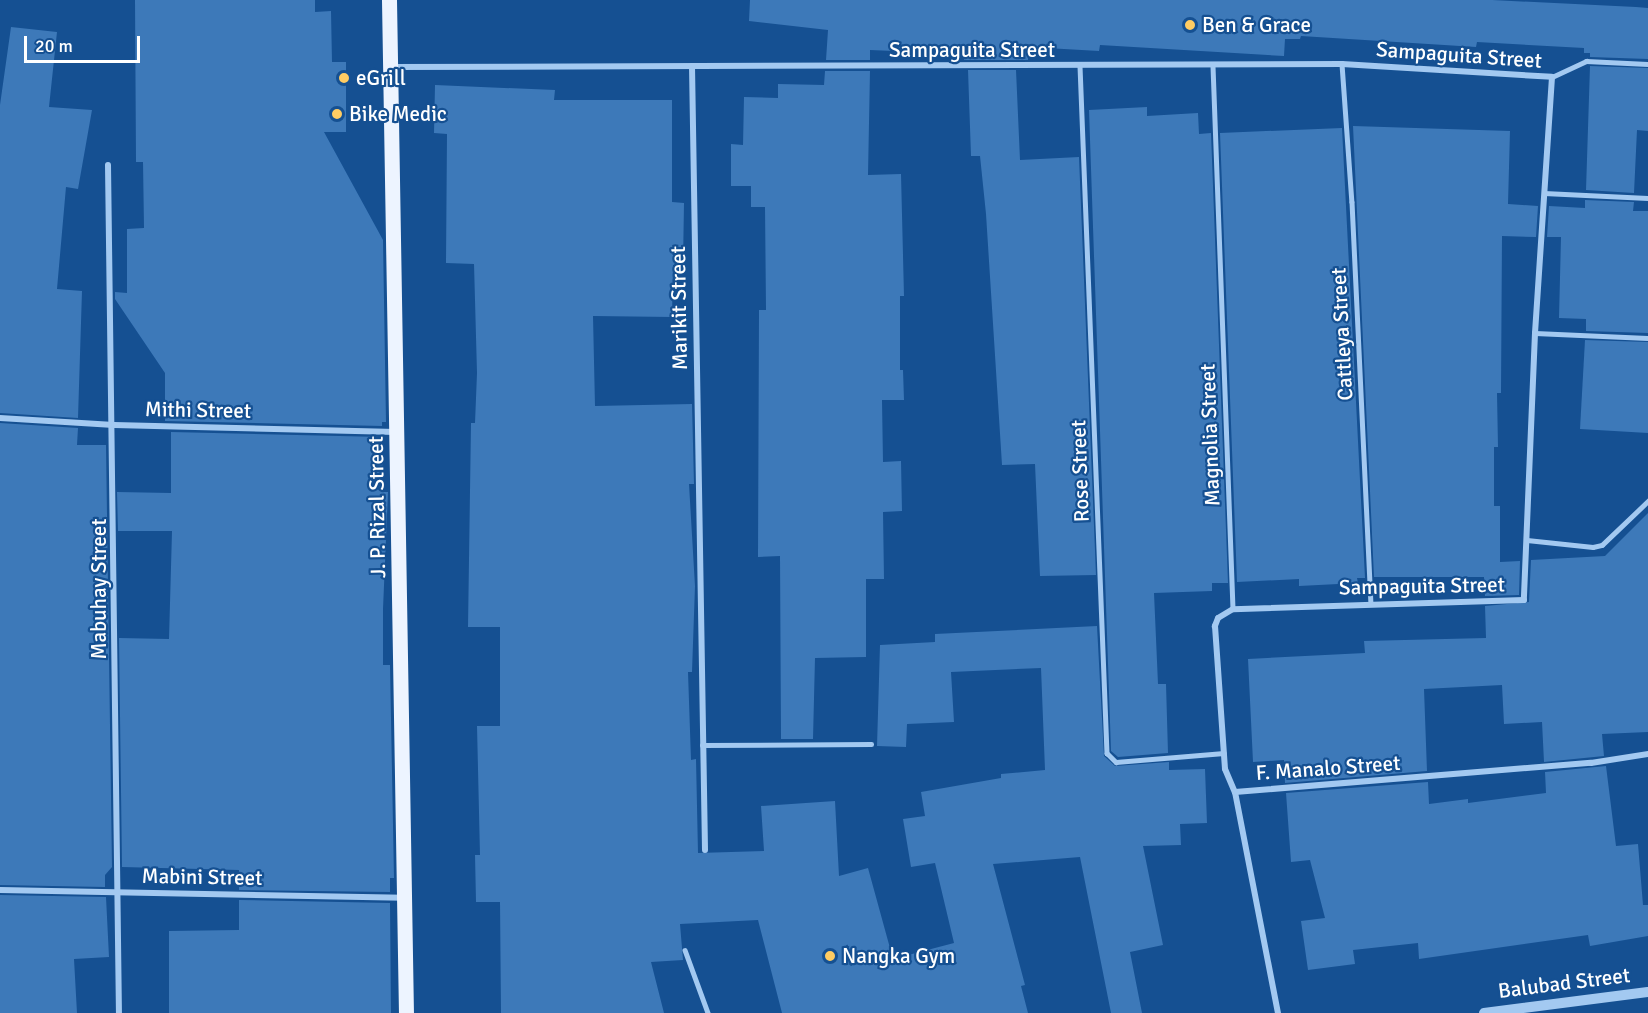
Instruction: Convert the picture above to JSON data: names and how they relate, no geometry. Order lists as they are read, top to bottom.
{
  "streets": {
    "main road": ["J. P. Rizal Street"],
    "street": [
      "Sampaguita Street",
      "Marikit Street",
      "Mithi Street",
      "Mabuhay Street",
      "F. Manalo Street",
      "Mabini Street",
      "Balubad Street"
    ],
    "lane": ["Cattleya Street", "Magnolia Street", "Rose Street"]
  },
  "crossings": [
    ["Sampaguita Street", "Marikit Street"],
    ["Sampaguita Street", "Cattleya Street"],
    ["Sampaguita Street", "Magnolia Street"],
    ["Sampaguita Street", "Rose Street"],
    ["Mithi Street", "J. P. Rizal Street"],
    ["Mithi Street", "Mabuhay Street"],
    ["J. P. Rizal Street", "Mabini Street"],
    ["Mabuhay Street", "Mabini Street"]
  ],
  "places": [
    "Ben & Grace",
    "eGrill",
    "Bike Medic",
    "Nangka Gym"
  ],
  "scale_bar": "20 m"
}
